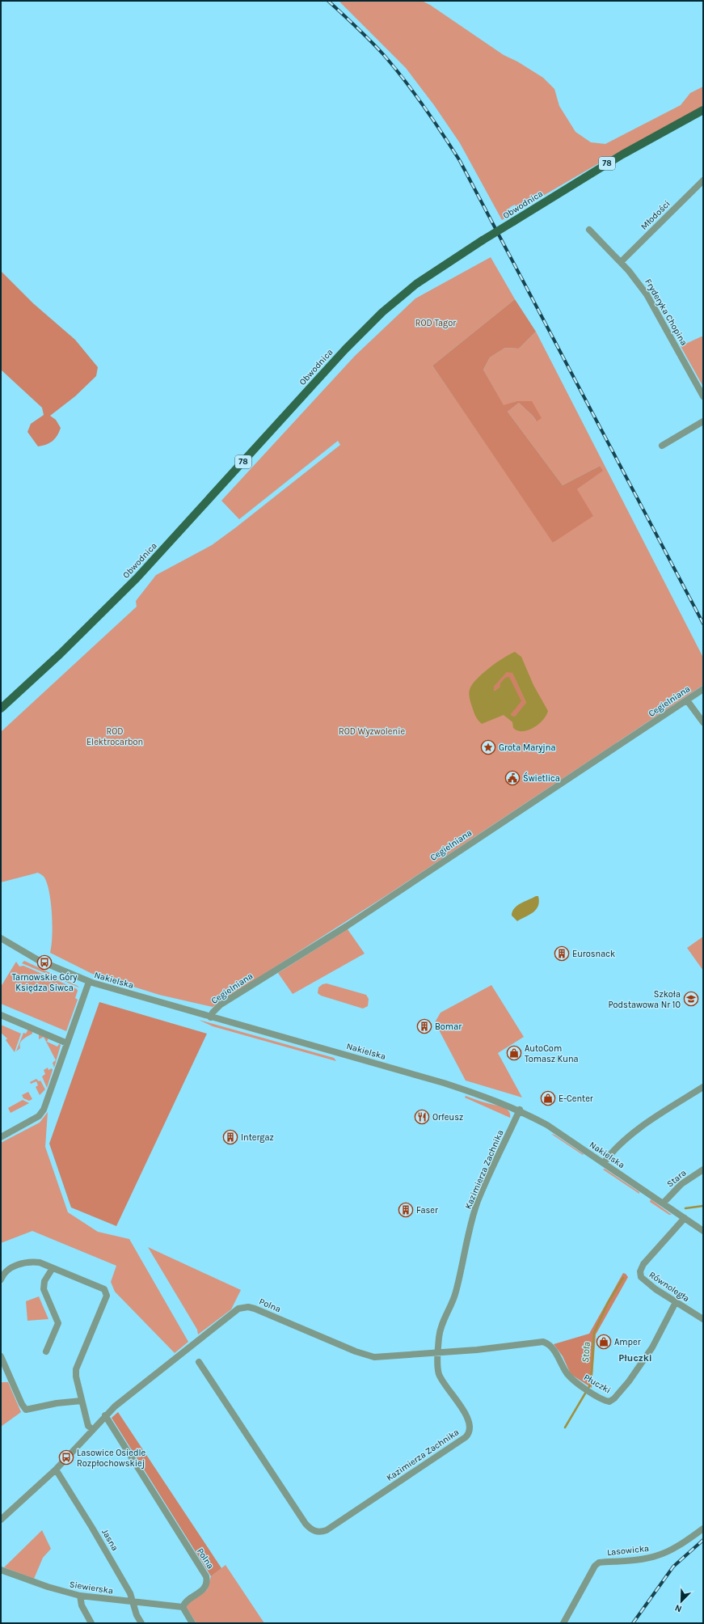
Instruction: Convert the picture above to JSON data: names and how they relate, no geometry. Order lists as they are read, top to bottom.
{
  "streets": {
    "main road": ["78", "Obwodnica"],
    "street": [
      "Młodości",
      "Fryderyka Chopina",
      "Cegielniana",
      "Nakielska",
      "Kazimierza Zachnika",
      "Stara",
      "Równoległa",
      "Polna",
      "Płuczki",
      "Jasna",
      "Lasowicka",
      "Siewierska"
    ]
  },
  "crossings": [
    ["Młodości", "Fryderyka Chopina"],
    ["Cegielniana", "Nakielska"],
    ["Nakielska", "Kazimierza Zachnika"],
    ["Nakielska", "Stara"],
    ["Nakielska", "Równoległa"],
    ["Kazimierza Zachnika", "Polna"],
    ["Kazimierza Zachnika", "Płuczki"],
    ["Równoległa", "Płuczki"],
    ["Polna", "Płuczki"],
    ["Polna", "Jasna"],
    ["Polna", "Siewierska"],
    ["Jasna", "Siewierska"]
  ],
  "districts": ["Płuczki"],
  "water": ["Stoła"],
  "parks": ["ROD Tagor", "ROD Elektrocarbon", "ROD Wyzwolenie"],
  "places": {
    "place": ["Grota Maryjna"],
    "public building": ["Świetlica"],
    "building": [
      "Eurosnack",
      "Bomar",
      "Intergaz",
      "Faser"
    ],
    "bus stop": ["Tarnowskie Góry Księdza Siwca", "Lasowice Osiedle Rozpłochowskiej"],
    "school or university": ["Szkoła Podstawowa Nr 10"],
    "shop": ["AutoCom Tomasz Kuna", "E-Center", "Amper"],
    "restaurant": ["Orfeusz"]
  },
  "north": "bottom left"
}
